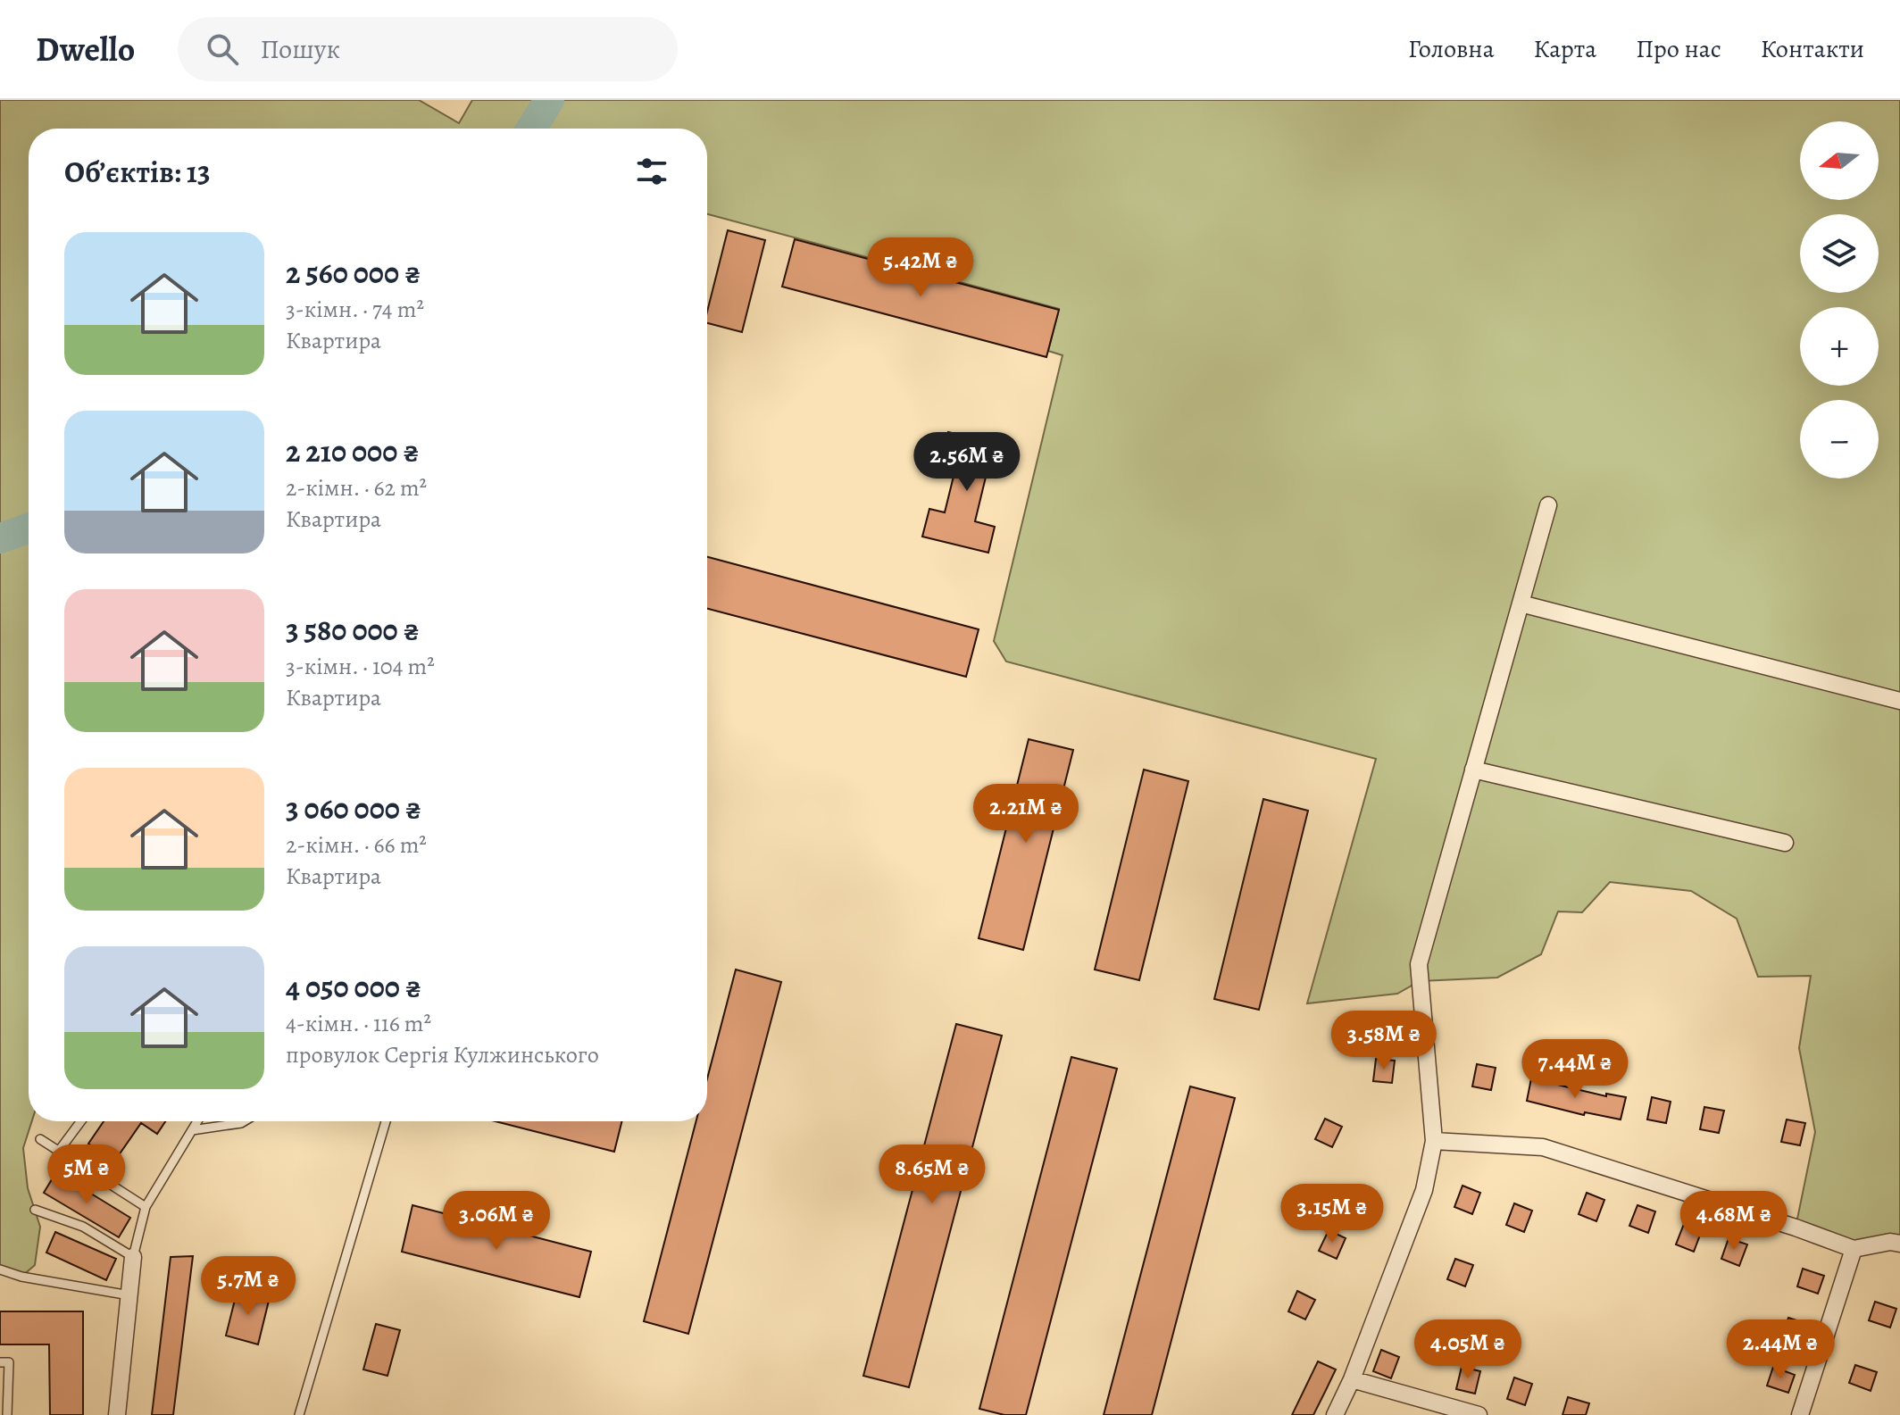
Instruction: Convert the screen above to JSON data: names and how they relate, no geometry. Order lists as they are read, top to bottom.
{
  "north": "left",
  "page": {
    "header": "Dwello",
    "search": "Пошук",
    "nav": [
      "Головна",
      "Карта",
      "Про нас",
      "Контакти"
    ],
    "map_buttons": ["+", "−"],
    "heading": "Об’єктів: 13",
    "list": [
      {
        "name": "2 560 000 ₴",
        "note": "3-кімн. · 74 m² · Квартира"
      },
      {
        "name": "2 210 000 ₴",
        "note": "2-кімн. · 62 m² · Квартира"
      },
      {
        "name": "3 580 000 ₴",
        "note": "3-кімн. · 104 m² · Квартира"
      },
      {
        "name": "3 060 000 ₴",
        "note": "2-кімн. · 66 m² · Квартира"
      },
      {
        "name": "4 050 000 ₴",
        "note": "4-кімн. · 116 m² · провулок Сергія Кулжинського"
      }
    ],
    "price": [
      "5.42M ₴",
      "2.56M ₴",
      "2.21M ₴",
      "3.58M ₴",
      "7.44M ₴",
      "5M ₴",
      "8.65M ₴",
      "3.15M ₴",
      "3.06M ₴",
      "4.68M ₴",
      "5.7M ₴",
      "4.05M ₴",
      "2.44M ₴"
    ]
  }
}
